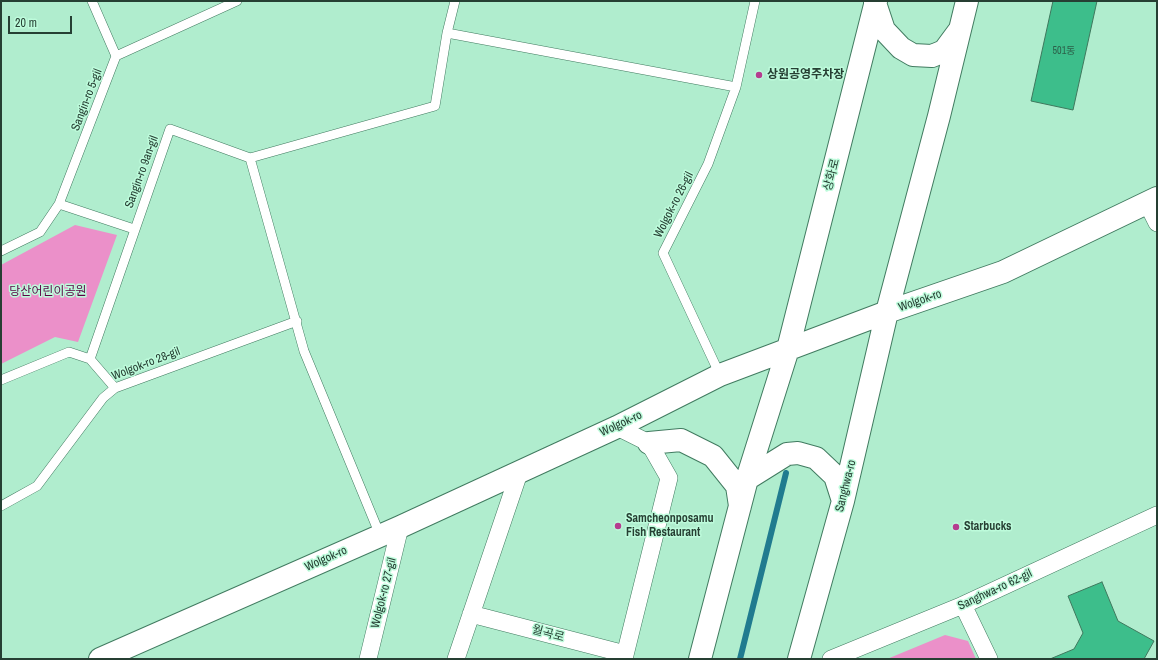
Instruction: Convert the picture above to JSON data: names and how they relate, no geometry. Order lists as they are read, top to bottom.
{
  "streets": {
    "main road": ["상화로", "Wolgok-ro", "Sanghwa-ro"],
    "street": ["Sanghwa-ro 62-gil", "Wolgok-ro 27-gil", "월곡로"],
    "lane": [
      "Sangin-ro 5-gil",
      "Sangin-ro 9an-gil",
      "Wolgok-ro 26-gil",
      "Wolgok-ro 28-gil"
    ]
  },
  "crossings": [
    ["상화로", "Wolgok-ro"],
    ["Wolgok-ro 26-gil", "Wolgok-ro"],
    ["Wolgok-ro", "Sanghwa-ro"],
    ["Wolgok-ro", "Wolgok-ro 27-gil"]
  ],
  "parks": ["당산어린이공원"],
  "places": ["상원공영주차장", "Samcheonposamu Fish Restaurant", "Starbucks"],
  "house_numbers": ["501동"],
  "scale_bar": "20 m"
}
